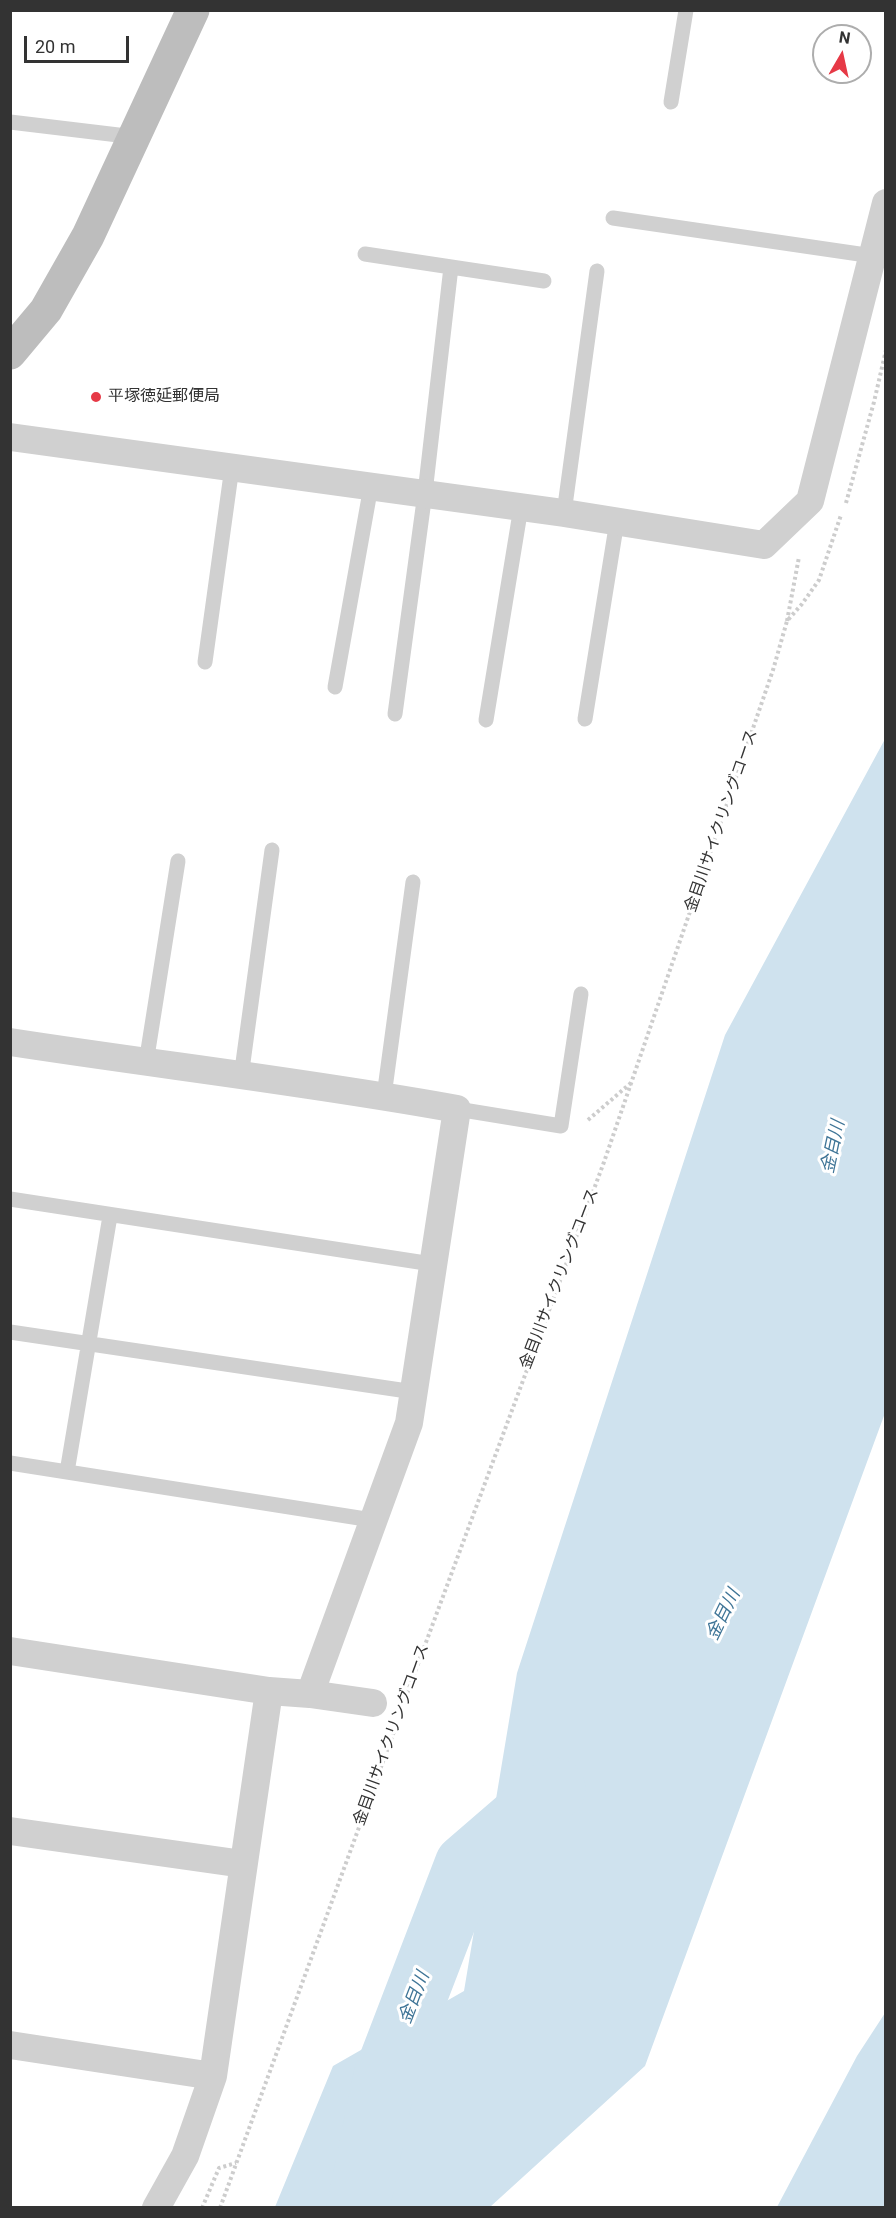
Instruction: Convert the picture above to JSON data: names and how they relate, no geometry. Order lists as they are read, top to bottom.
{
  "streets": {
    "path": ["金目川サイクリングコース"]
  },
  "water": ["金目川"],
  "places": ["平塚徳延郵便局"],
  "scale_bar": "20 m",
  "north": "top"
}
